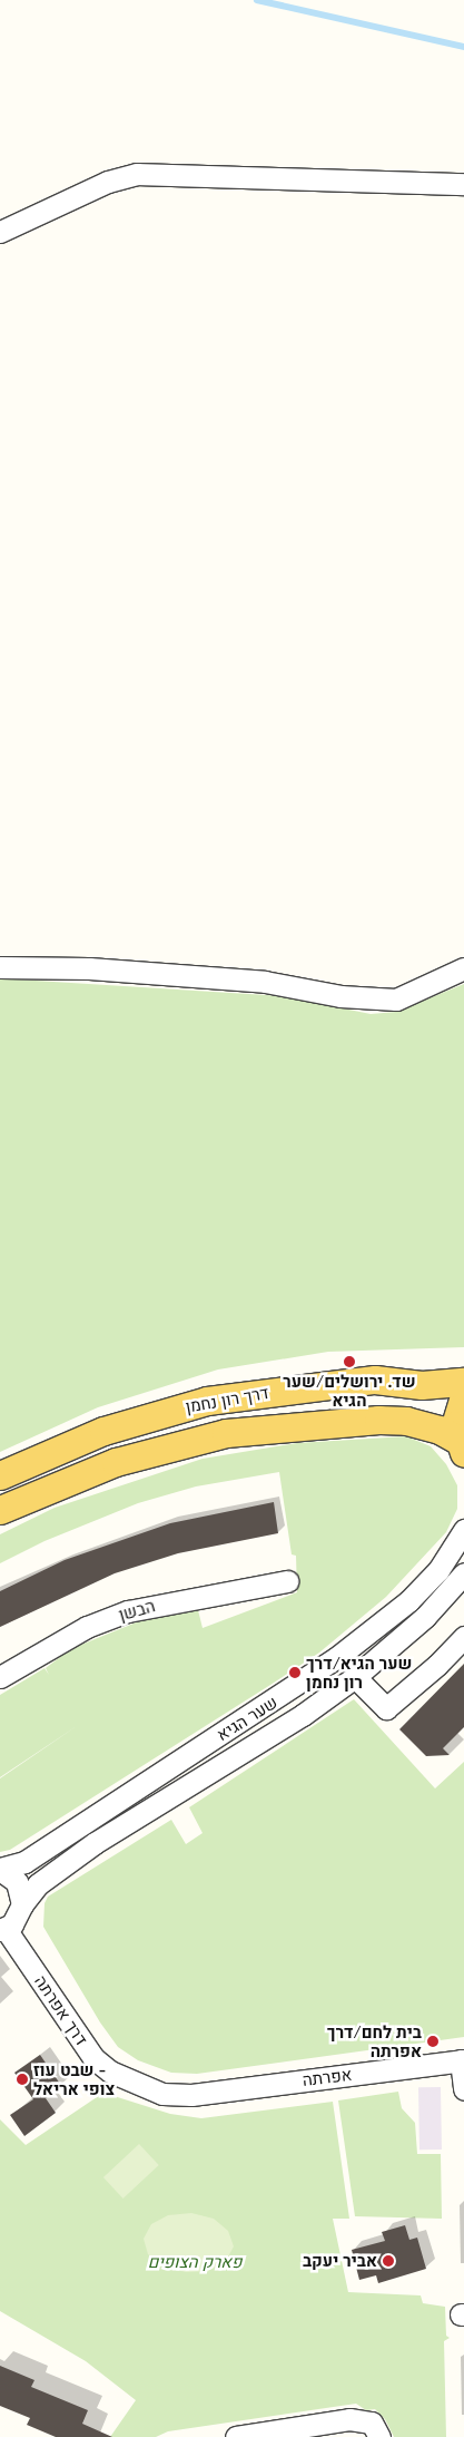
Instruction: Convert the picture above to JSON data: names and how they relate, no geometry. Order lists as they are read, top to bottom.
{
  "streets": {
    "main road": ["דרך רון נחמן"],
    "street": [
      "הבשן",
      "שער הגיא",
      "דרך אפרתה",
      "אפרתה"
    ]
  },
  "crossings": [
    ["שער הגיא", "דרך אפרתה"],
    ["דרך אפרתה", "אפרתה"]
  ],
  "parks": ["פארק הצופים"],
  "places": [
    "שד. ירושלים/שער הגיא",
    "שער הגיא/דרך רון נחמן",
    "בית לחם/דרך אפרתה",
    "שבט עוז - צופי אריאל",
    "אביר יעקב"
  ]
}
